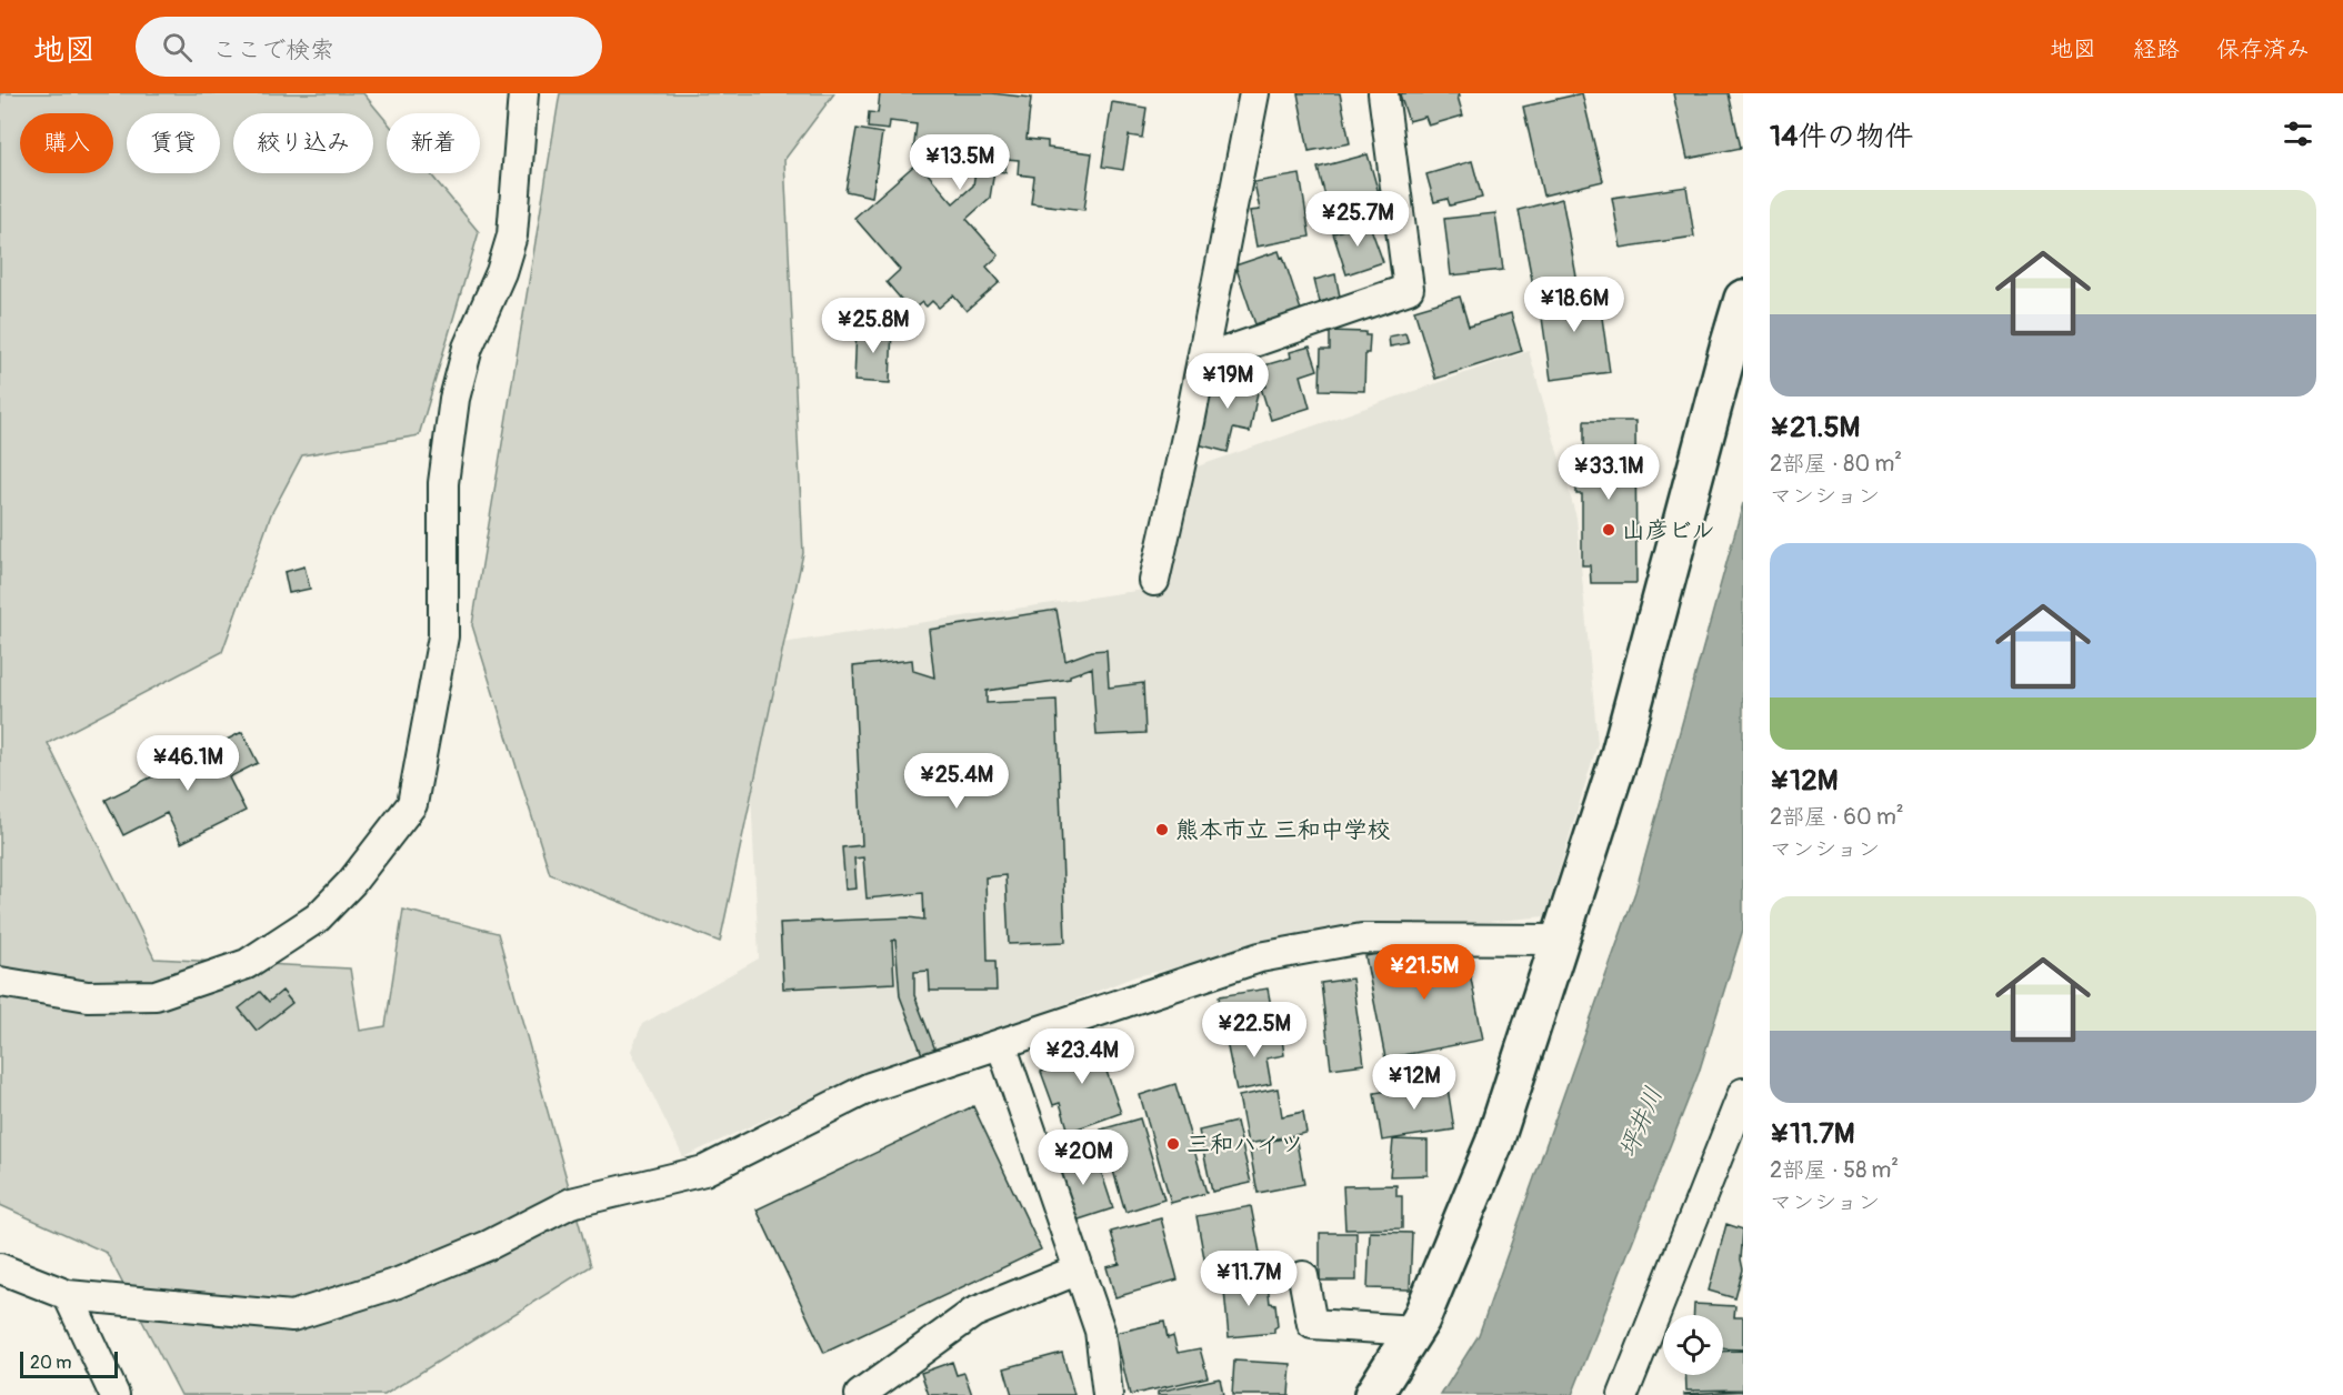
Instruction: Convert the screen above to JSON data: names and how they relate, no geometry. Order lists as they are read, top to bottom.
{
  "water": ["坪井川"],
  "places": ["山彦ビル", "熊本市立 三和中学校", "三和ハイツ"],
  "scale_bar": "20 m",
  "page": {
    "header": "地図",
    "search": "ここで検索",
    "nav": ["地図", "経路", "保存済み"],
    "heading": "14件の物件",
    "chip": [
      "購入",
      "賃貸",
      "絞り込み",
      "新着"
    ],
    "price": [
      "¥13.5M",
      "¥25.7M",
      "¥18.6M",
      "¥25.8M",
      "¥19M",
      "¥33.1M",
      "¥46.1M",
      "¥25.4M",
      "¥21.5M",
      "¥22.5M",
      "¥23.4M",
      "¥12M",
      "¥20M",
      "¥11.7M"
    ],
    "list": [
      {
        "name": "¥21.5M",
        "note": "2部屋 · 80 m² · マンション"
      },
      {
        "name": "¥12M",
        "note": "2部屋 · 60 m² · マンション"
      },
      {
        "name": "¥11.7M",
        "note": "2部屋 · 58 m² · マンション"
      }
    ],
    "scale": "20 m"
  }
}
